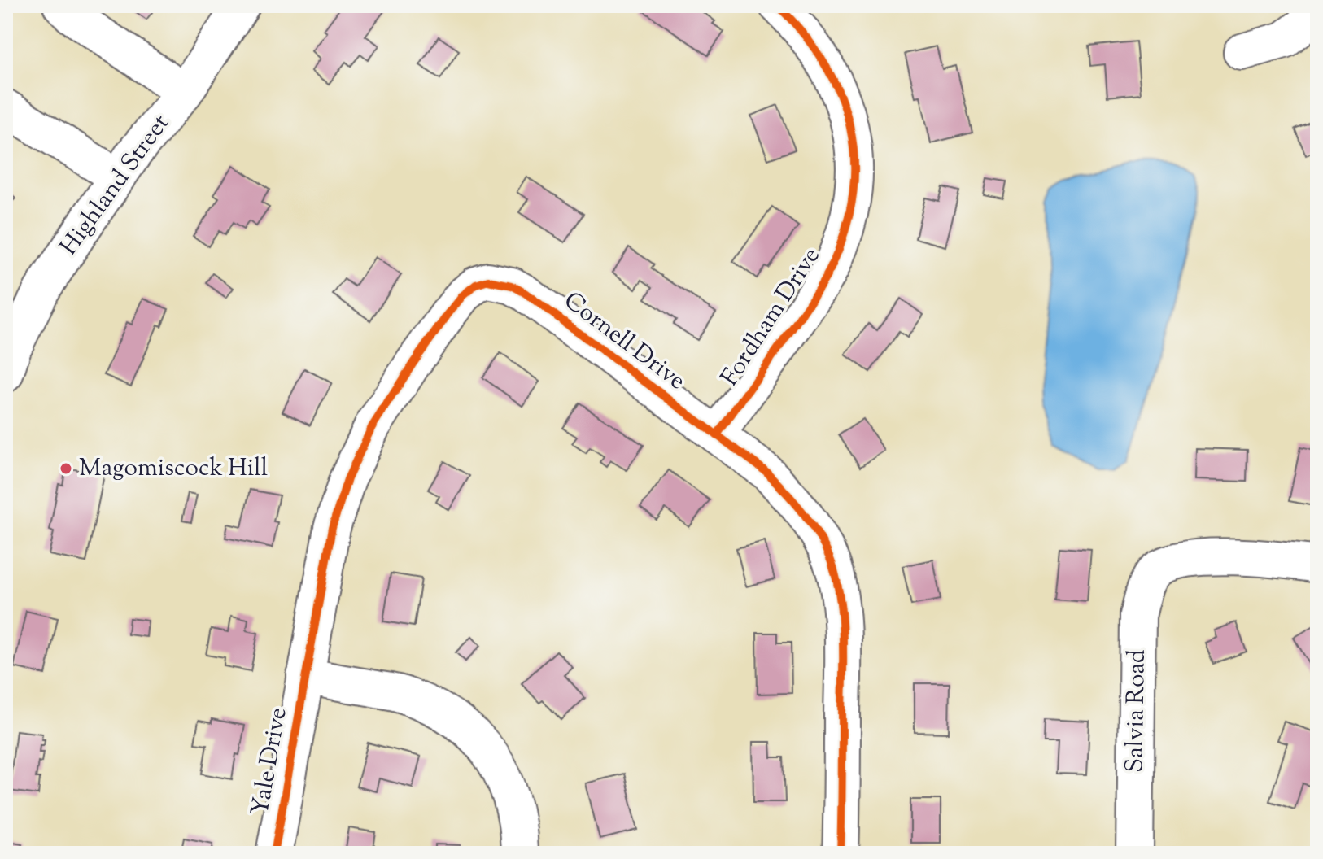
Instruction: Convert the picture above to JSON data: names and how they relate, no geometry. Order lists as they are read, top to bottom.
{
  "streets": {
    "street": [
      "Highland Street",
      "Fordham Drive",
      "Cornell Drive",
      "Salvia Road",
      "Yale Drive"
    ]
  },
  "crossings": [
    ["Fordham Drive", "Cornell Drive"],
    ["Cornell Drive", "Yale Drive"]
  ],
  "places": ["Magomiscock Hill"]
}
